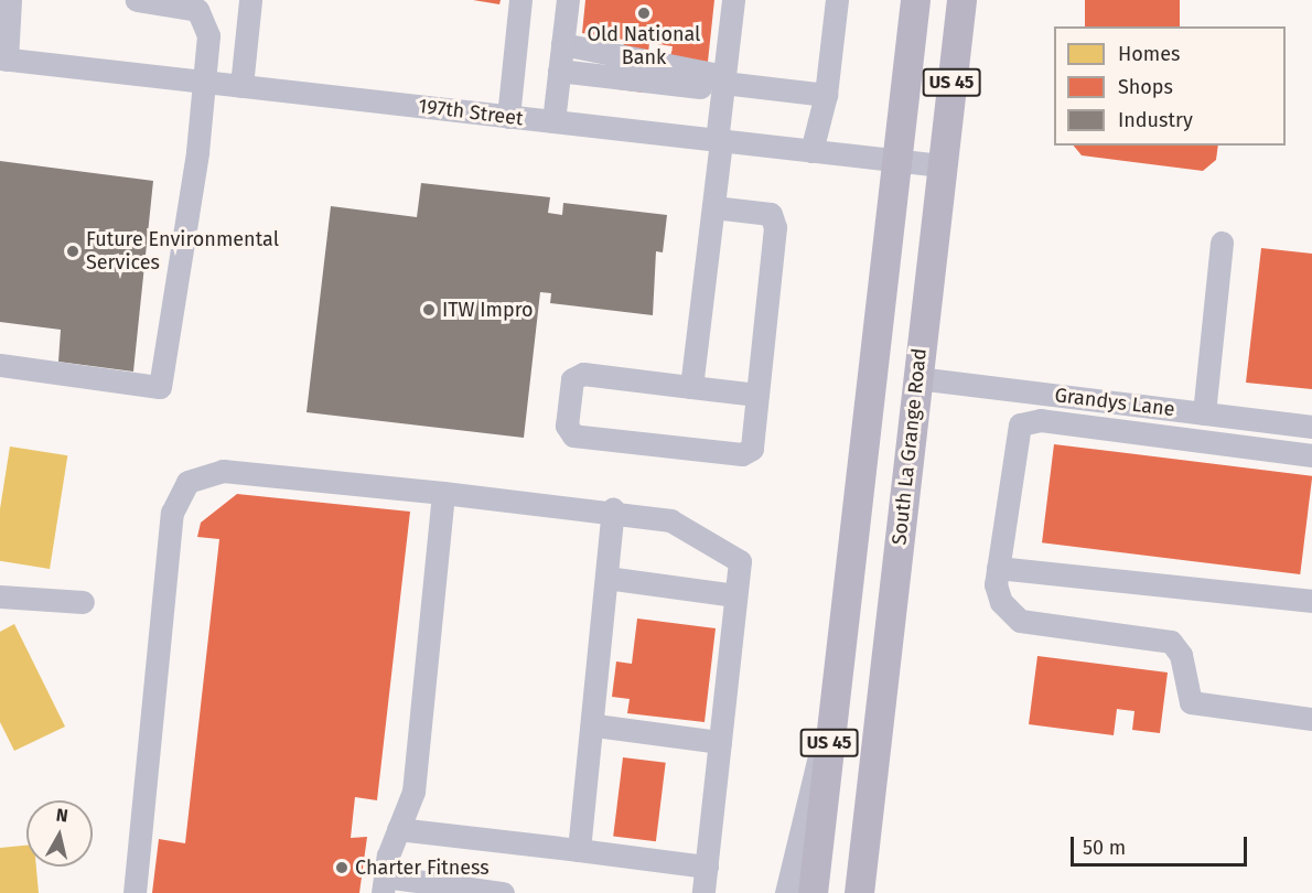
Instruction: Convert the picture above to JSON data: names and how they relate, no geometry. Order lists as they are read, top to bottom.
{
  "streets": {
    "main road": ["US 45", "South La Grange Road"],
    "street": ["197th Street", "Grandys Lane"]
  },
  "crossings": [
    ["US 45", "197th Street"],
    ["197th Street", "South La Grange Road"],
    ["Grandys Lane", "South La Grange Road"]
  ],
  "places": [
    "Old National Bank",
    "Future Environmental Services",
    "ITW Impro",
    "Charter Fitness"
  ],
  "legend": ["Homes", "Shops", "Industry"],
  "scale_bar": "50 m",
  "north": "top"
}
